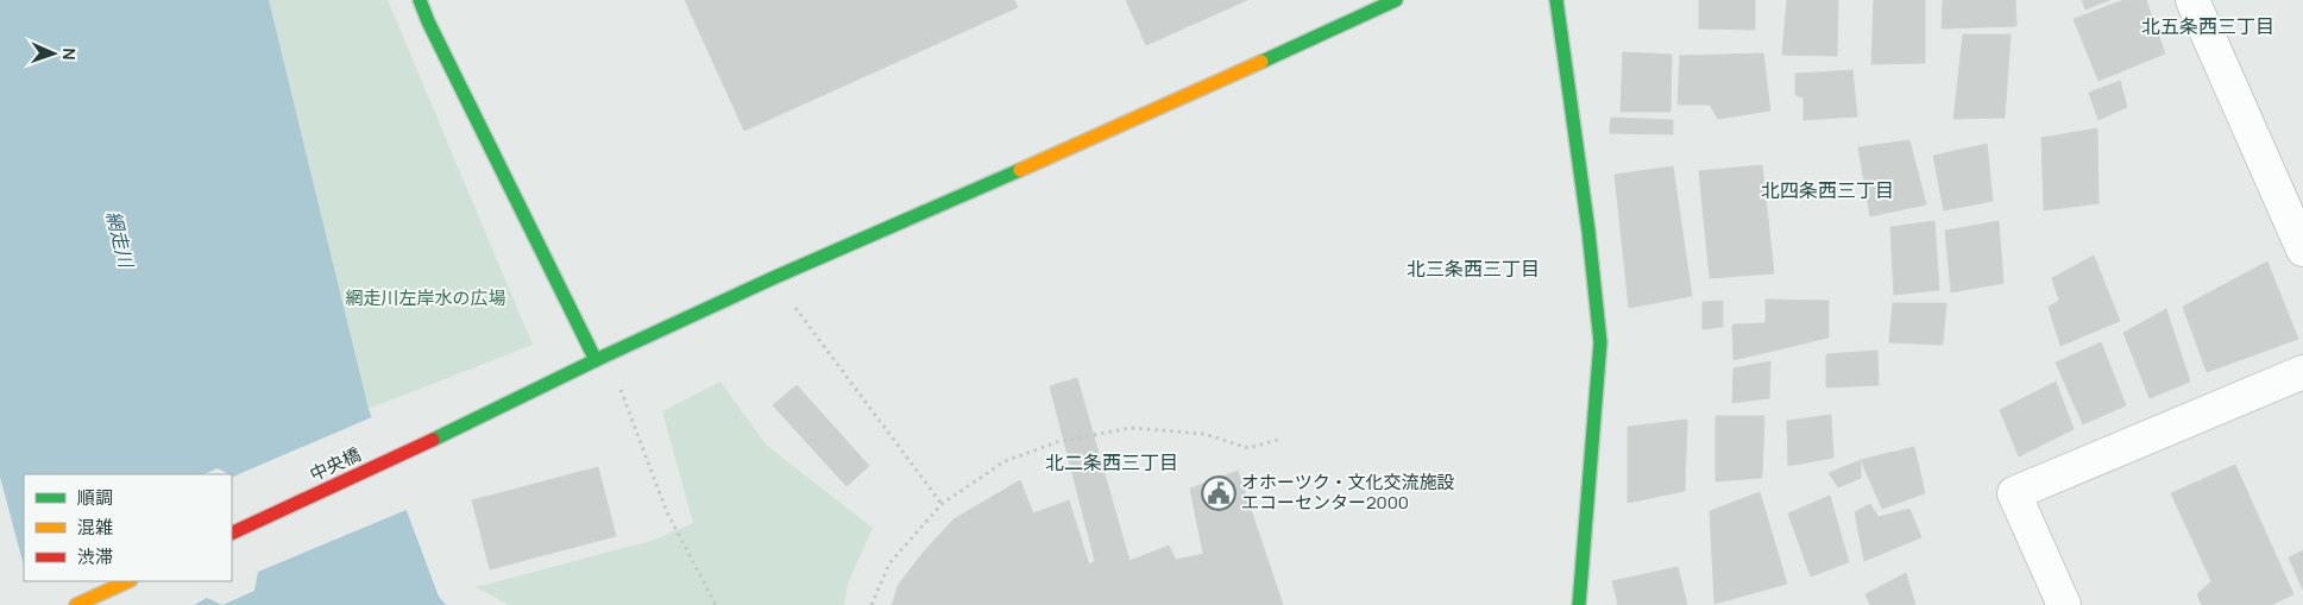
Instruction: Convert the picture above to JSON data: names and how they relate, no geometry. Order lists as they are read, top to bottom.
{
  "streets": {
    "street": ["中央橋"]
  },
  "districts": [
    "北五条西三丁目",
    "北四条西三丁目",
    "北三条西三丁目",
    "北二条西三丁目"
  ],
  "water": ["網走川"],
  "parks": ["網走川左岸水の広場"],
  "places": {
    "public building": ["オホーツク・文化交流施設 エコーセンター2000"]
  },
  "legend": ["順調", "混雑", "渋滞"],
  "north": "right"
}
